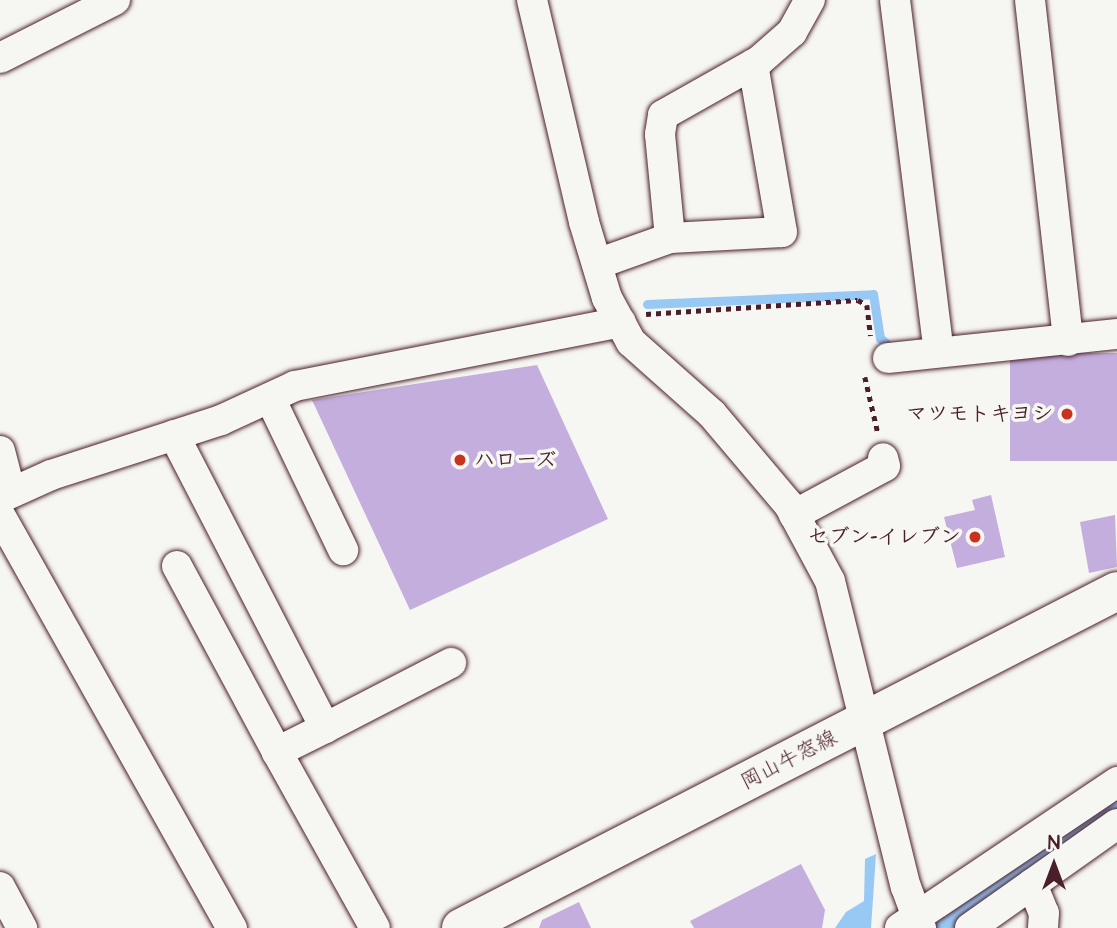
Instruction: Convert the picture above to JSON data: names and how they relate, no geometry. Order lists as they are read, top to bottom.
{
  "streets": {
    "main road": ["岡山牛窓線"]
  },
  "places": ["マツモトキヨシ", "ハローズ", "セブン-イレブン"],
  "north": "top"
}
